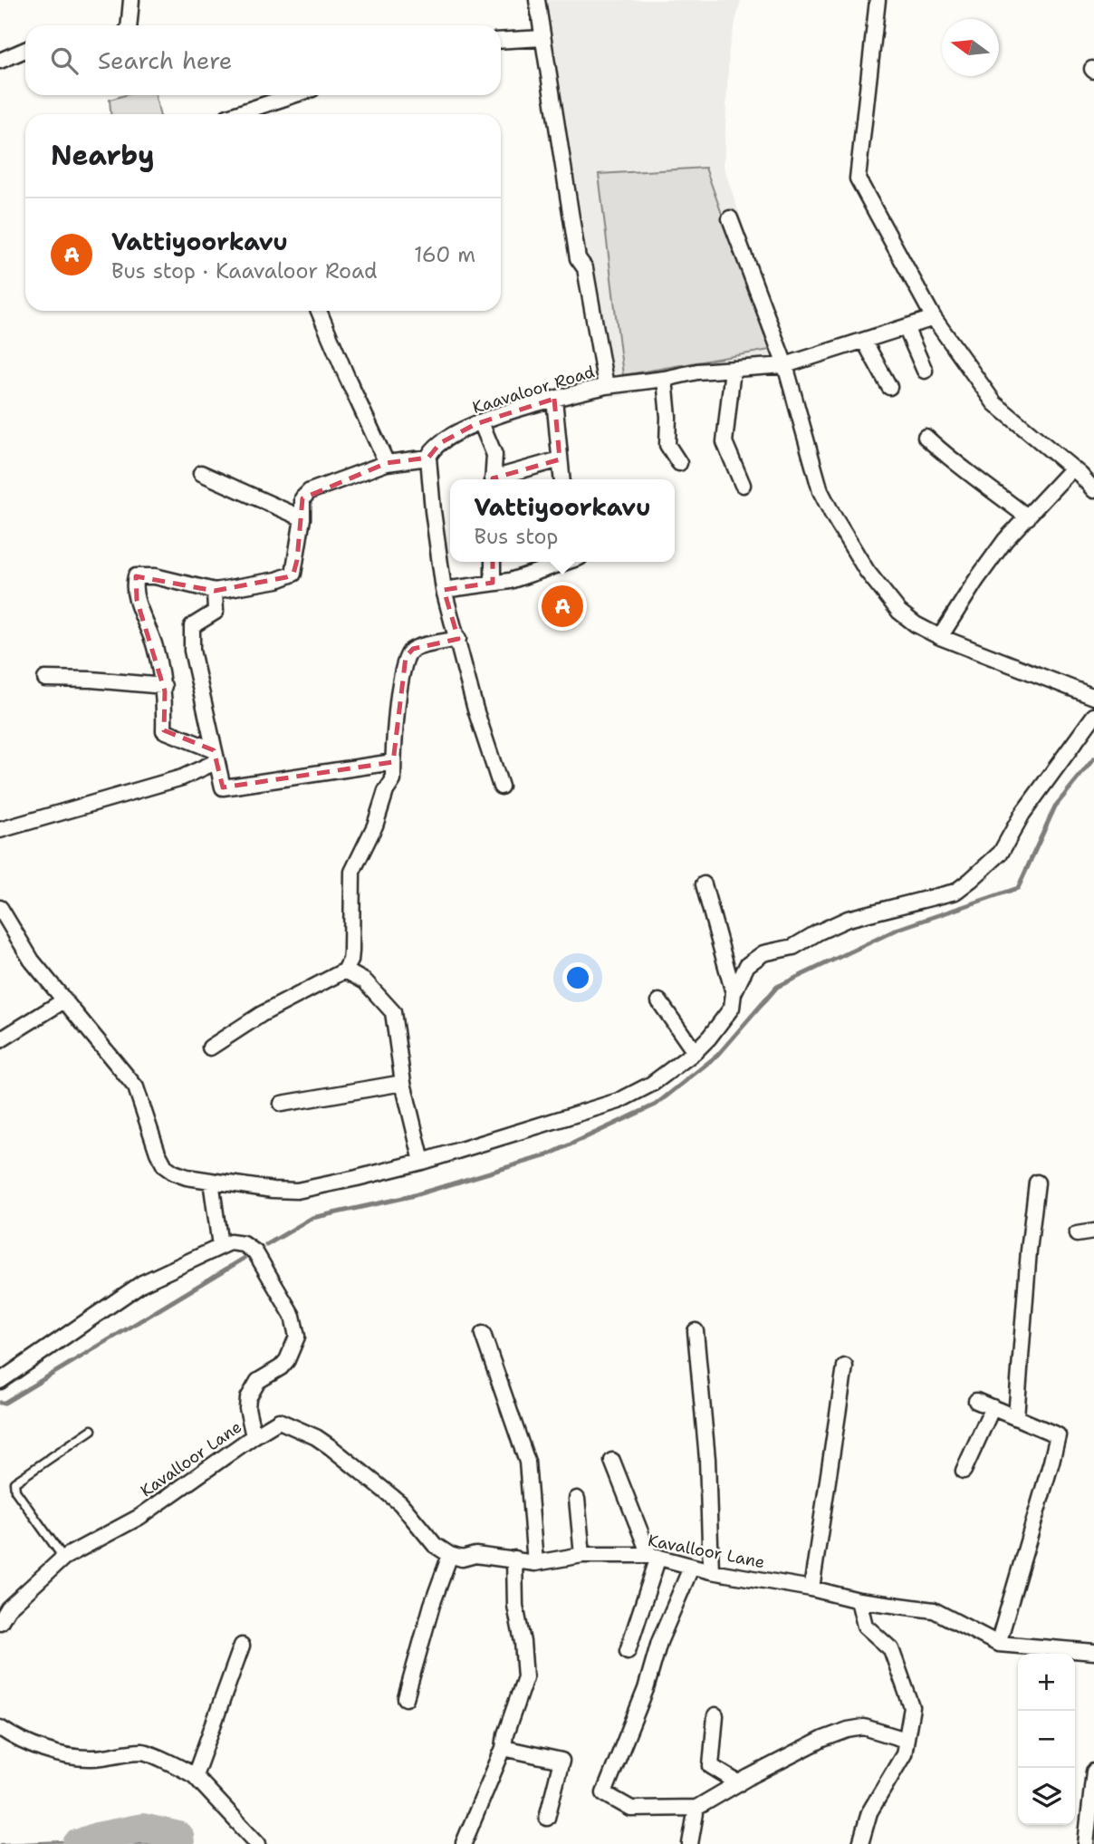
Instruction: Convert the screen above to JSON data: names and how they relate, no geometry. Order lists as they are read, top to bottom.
{
  "streets": {
    "street": ["Kaavaloor Road", "Kavalloor Lane"]
  },
  "north": "left",
  "page": {
    "search": "Search here",
    "heading": "Nearby",
    "list": [
      {
        "mark": "A",
        "name": "Vattiyoorkavu",
        "note": "Bus stop · Kaavaloor Road",
        "value": "160 m"
      }
    ],
    "popup": ["Vattiyoorkavu", "Bus stop"],
    "pins": "A",
    "map_buttons": ["+", "−"]
  }
}
